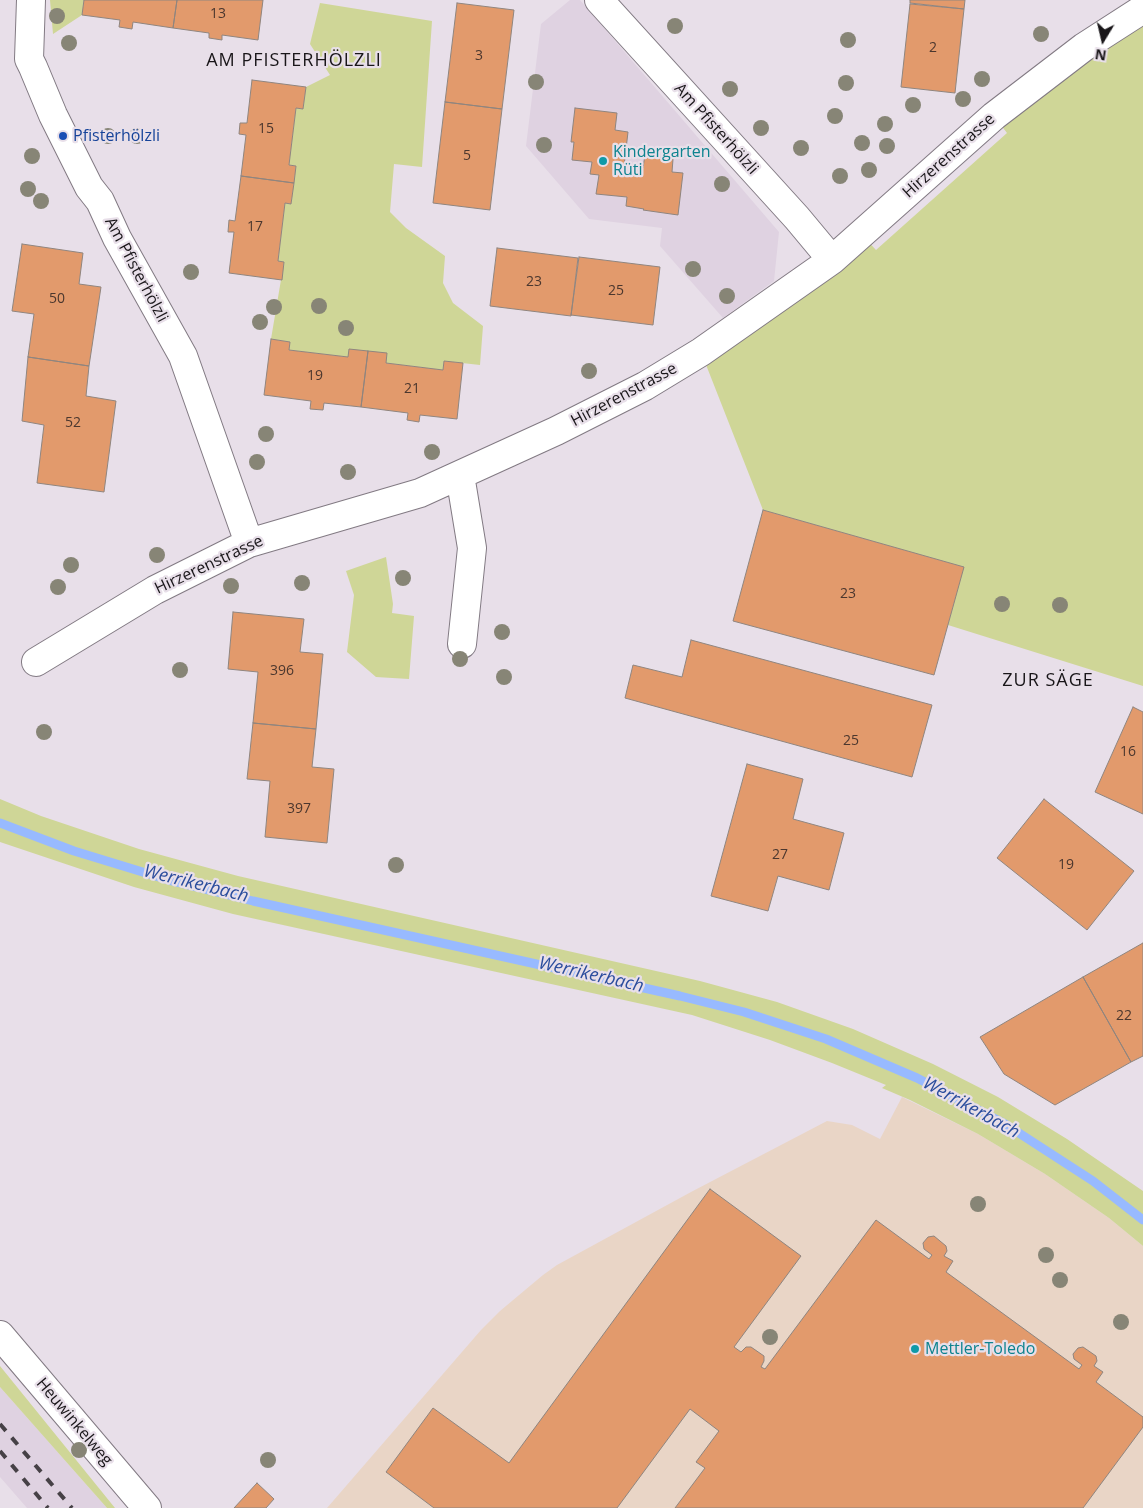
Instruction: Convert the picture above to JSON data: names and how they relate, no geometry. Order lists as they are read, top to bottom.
{
  "streets": {
    "street": ["Am Pfisterhölzli", "Hirzerenstrasse", "Heuwinkelweg"]
  },
  "crossings": [
    ["Am Pfisterhölzli", "Hirzerenstrasse"]
  ],
  "districts": ["AM PFISTERHÖLZLI", "ZUR SÄGE"],
  "water": ["Werrikerbach"],
  "places": ["Pfisterhölzli", "Kindergarten Rüti", "Mettler-Toledo"],
  "house_numbers": [
    "13",
    "2",
    "3",
    "15",
    "5",
    "17",
    "23",
    "25",
    "50",
    "19",
    "21",
    "52",
    "23",
    "396",
    "25",
    "16",
    "397",
    "27",
    "19",
    "22"
  ],
  "north": "bottom"
}
